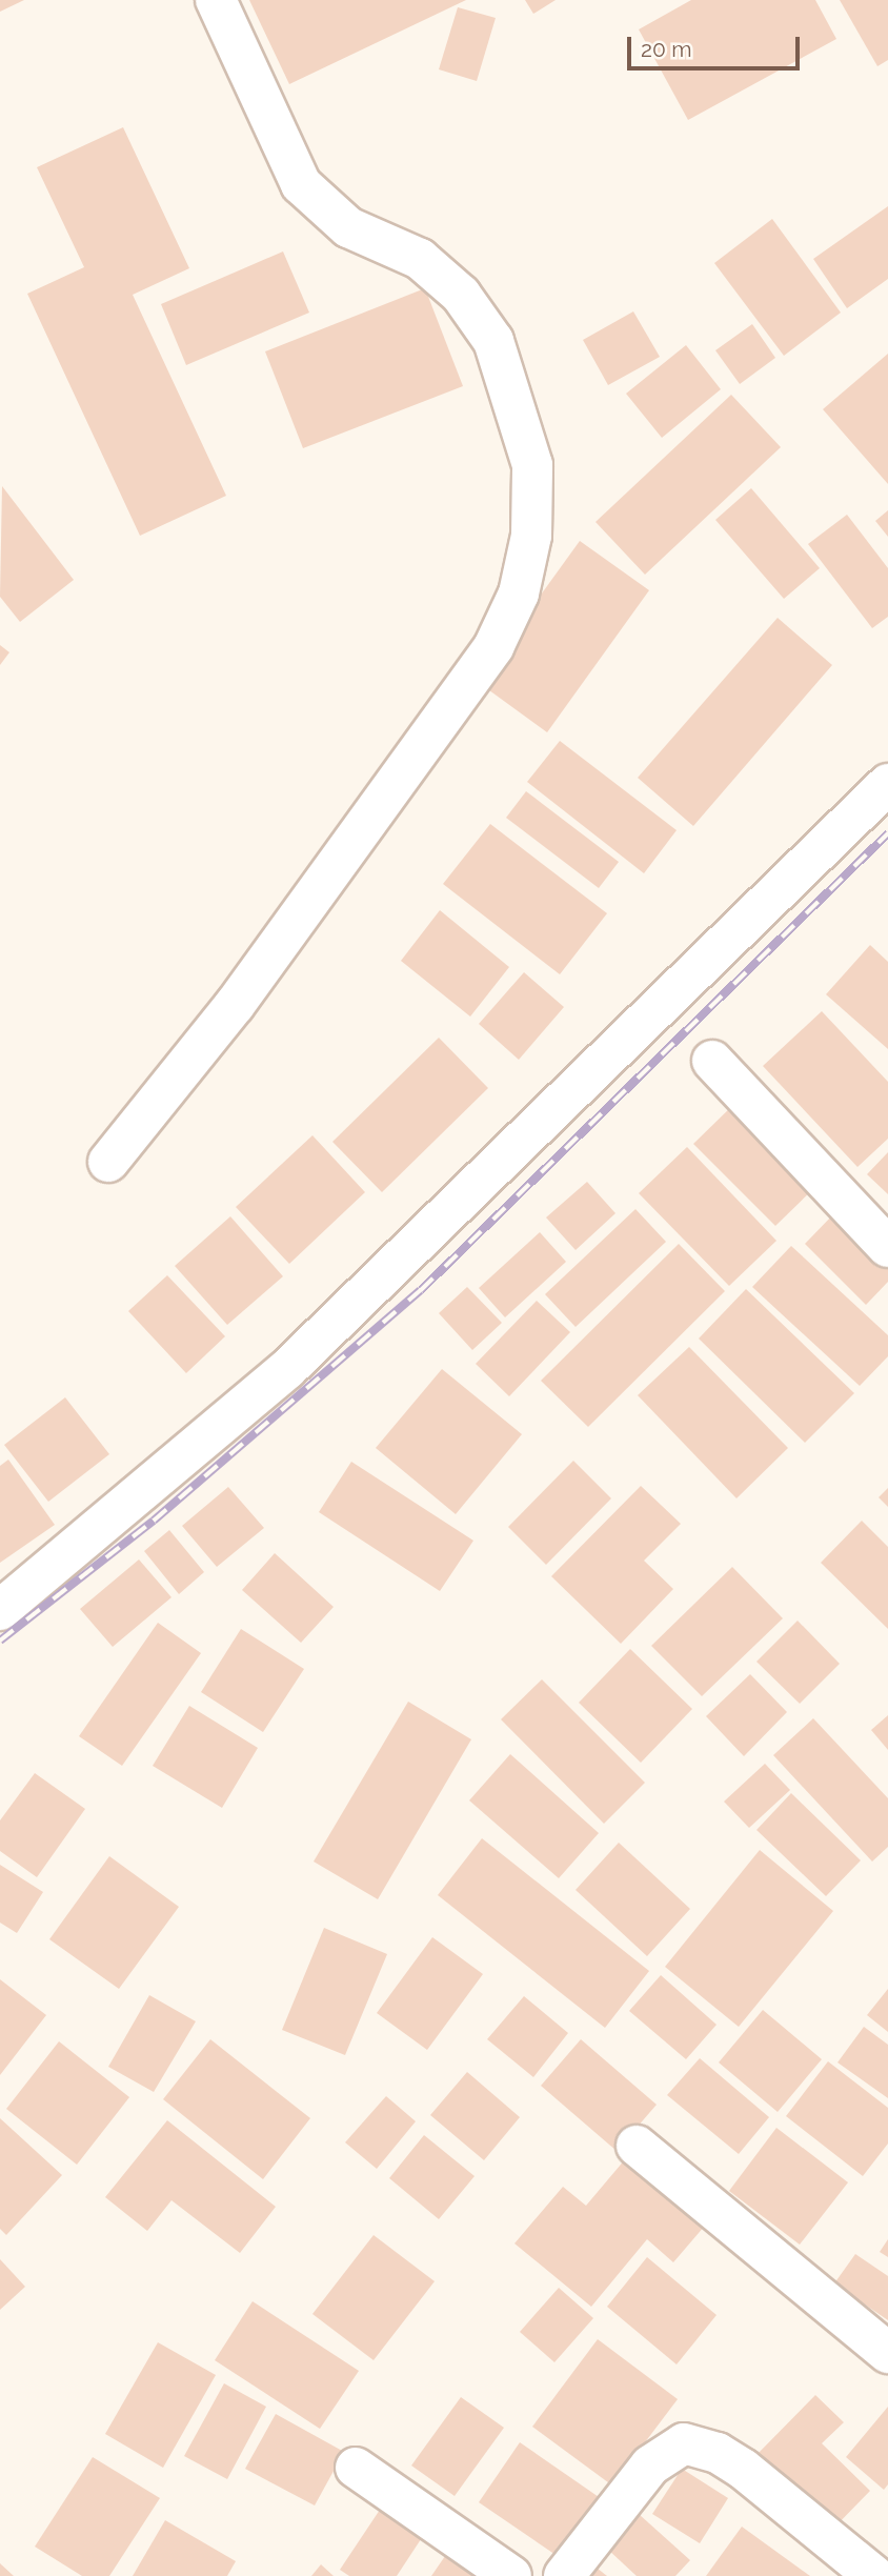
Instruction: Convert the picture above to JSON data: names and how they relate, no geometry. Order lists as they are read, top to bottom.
{
  "scale_bar": "20 m"
}
